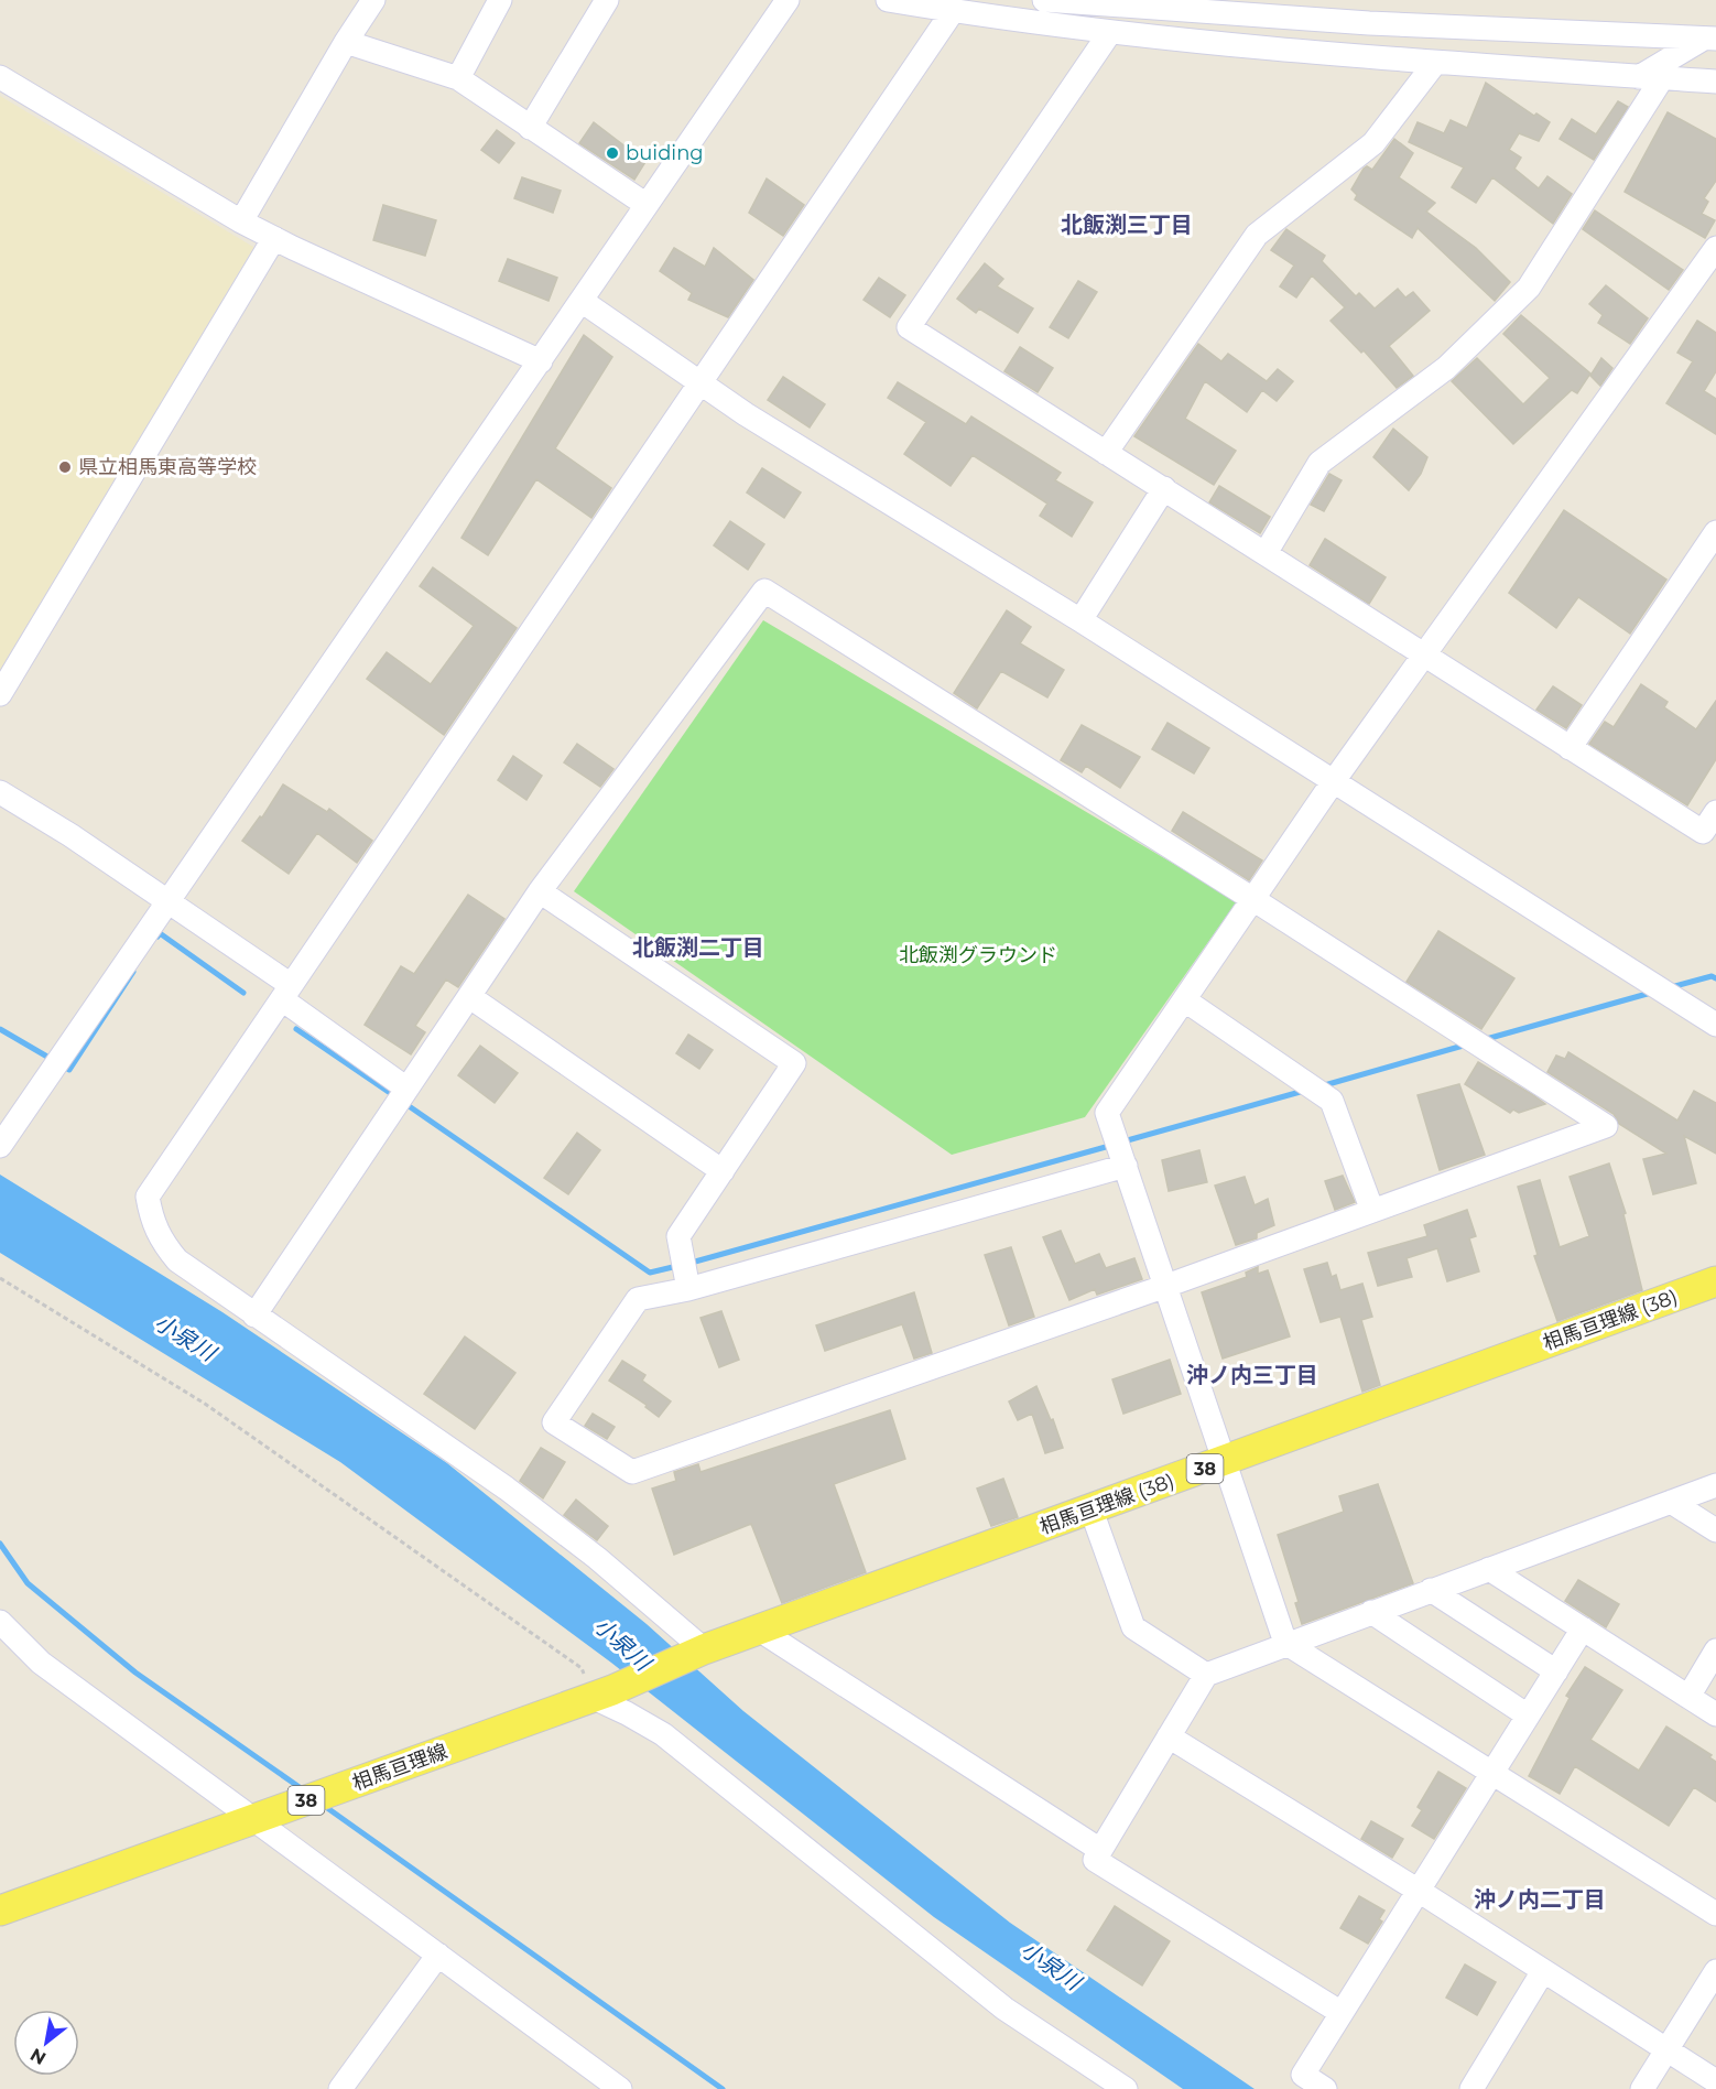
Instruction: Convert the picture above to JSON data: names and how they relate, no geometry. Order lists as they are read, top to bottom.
{
  "streets": {
    "main road": ["相馬亘理線 (38)", "38", "相馬亘理線"]
  },
  "crossings": [
    ["相馬亘理線 (38)", "相馬亘理線"]
  ],
  "districts": [
    "北飯渕三丁目",
    "北飯渕二丁目",
    "沖ノ内三丁目",
    "沖ノ内二丁目"
  ],
  "water": ["小泉川"],
  "parks": ["北飯渕グラウンド"],
  "places": ["buiding", "県立相馬東高等学校"],
  "north": "bottom left"
}
